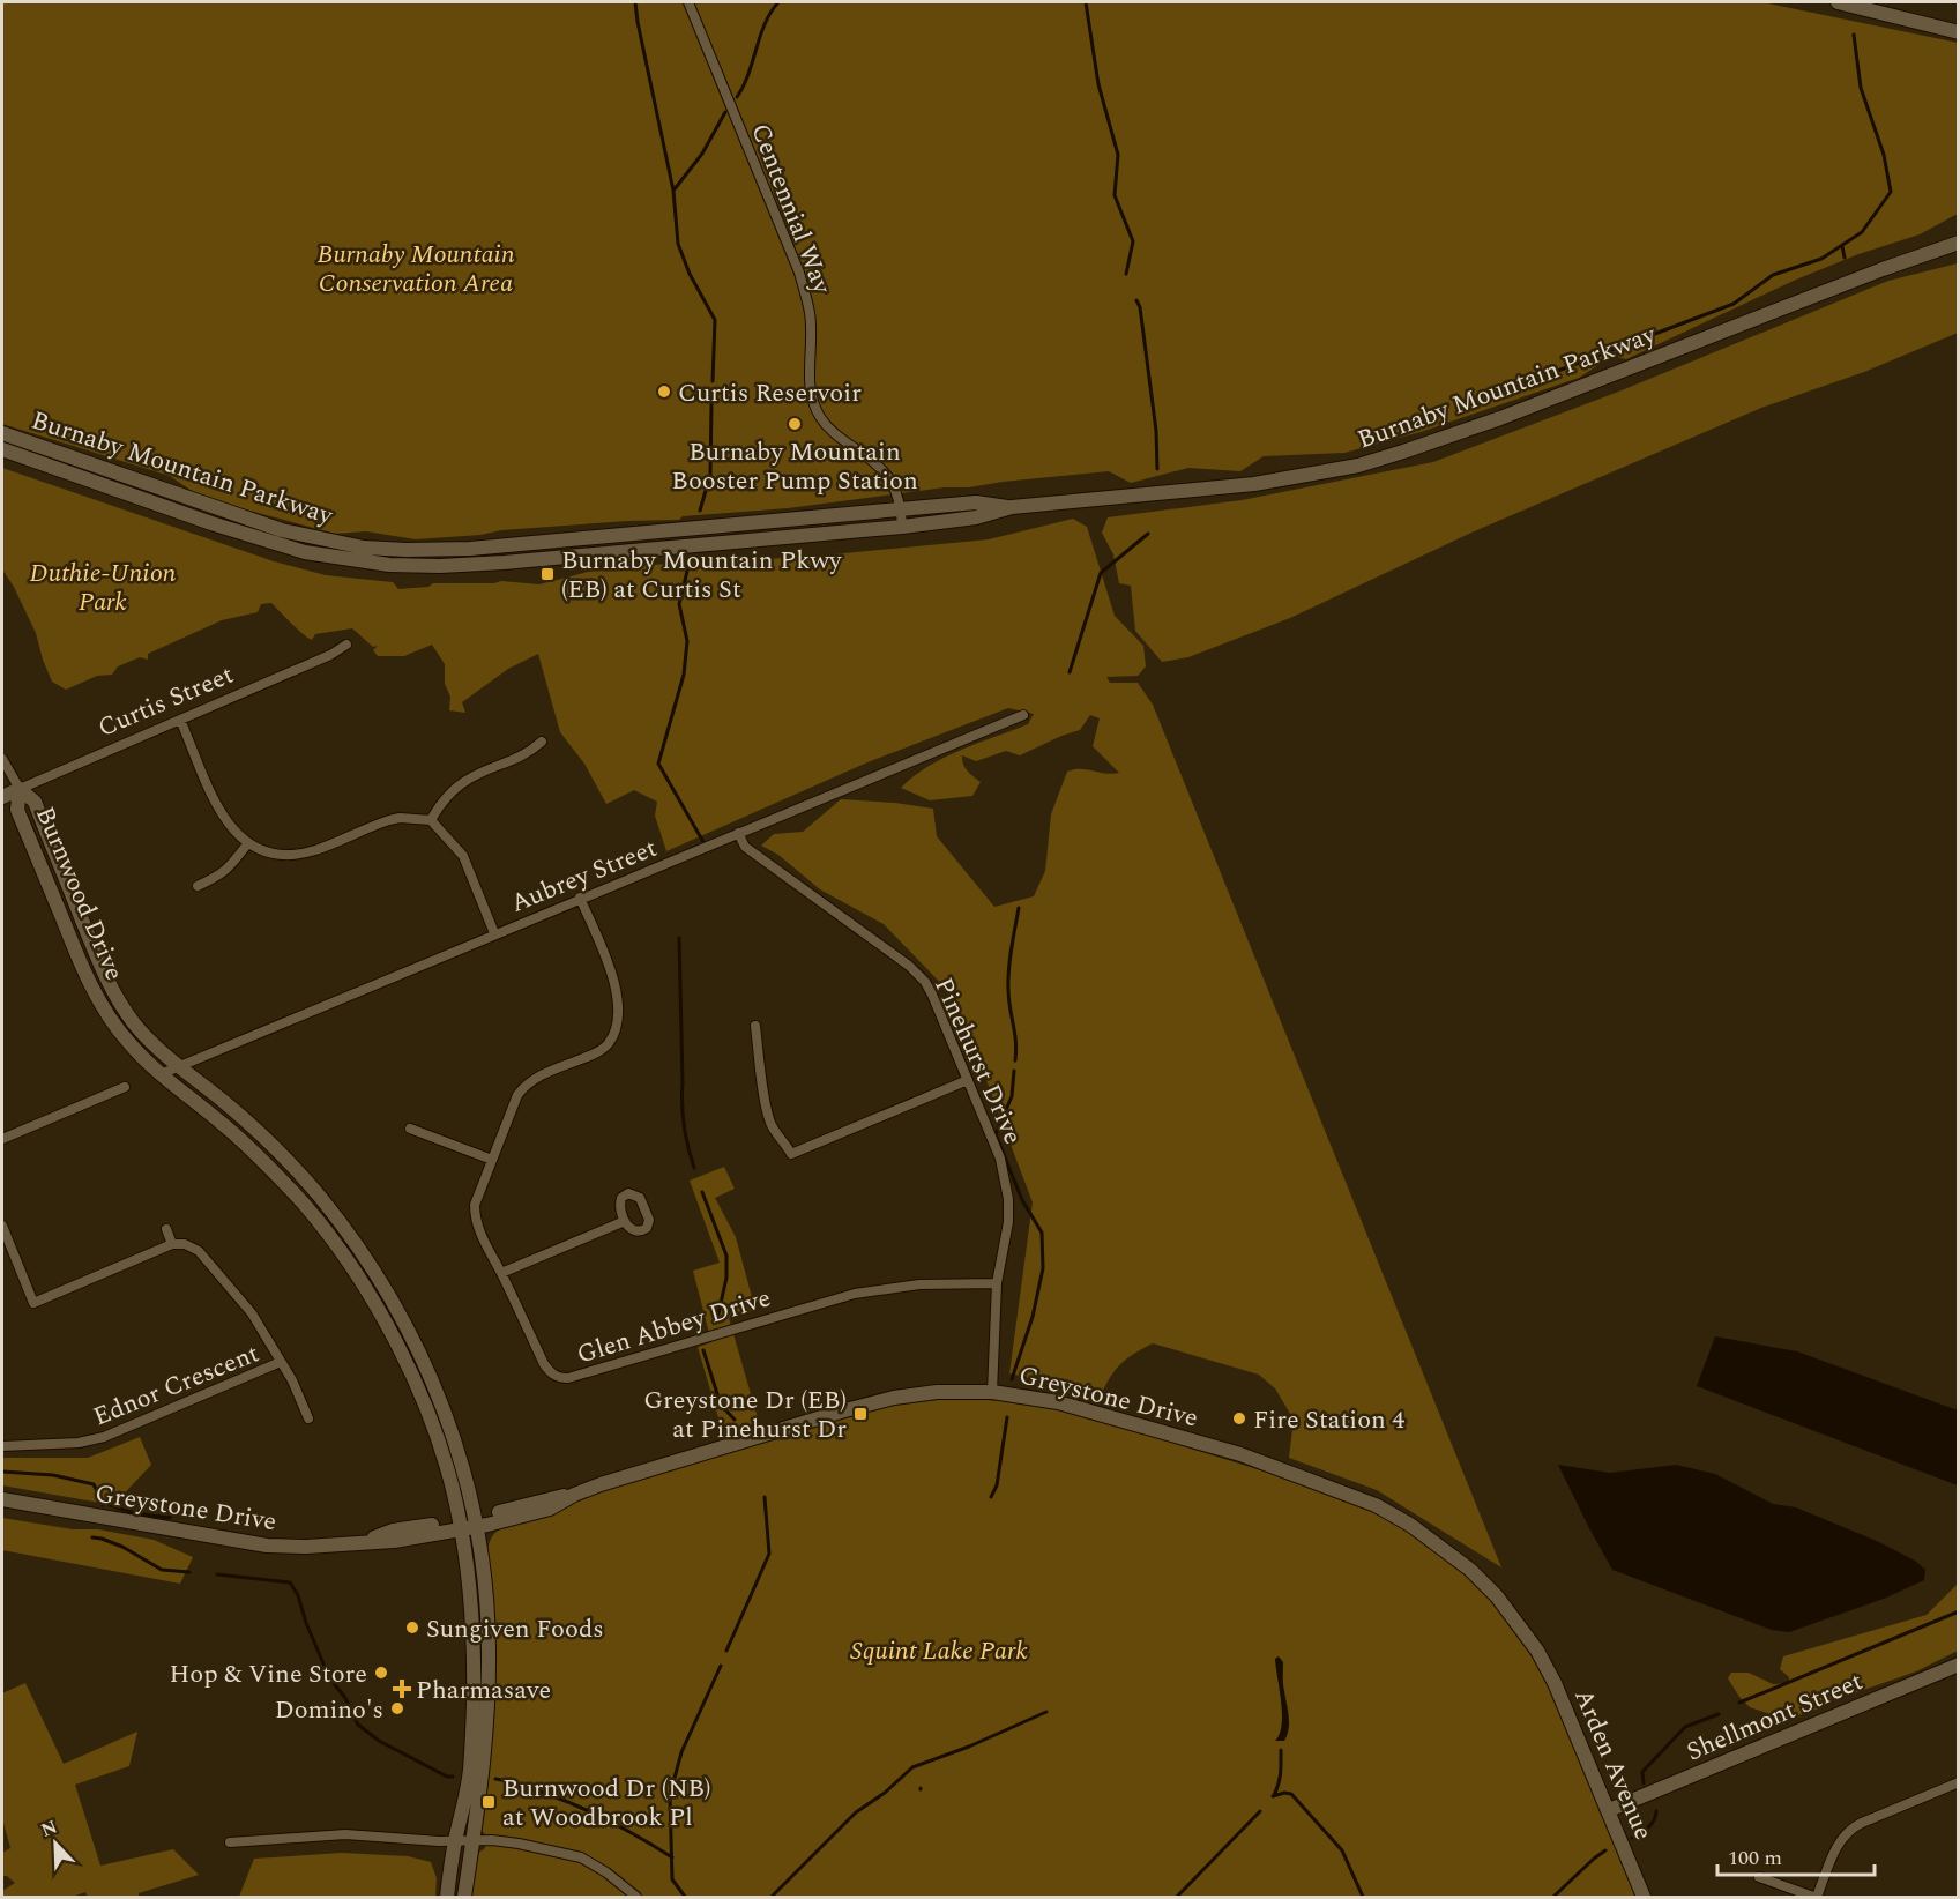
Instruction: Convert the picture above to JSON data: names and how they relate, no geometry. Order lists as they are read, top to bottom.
{
  "streets": {
    "street": [
      "Centennial Way",
      "Burnaby Mountain Parkway",
      "Curtis Street",
      "Aubrey Street",
      "Burnwood Drive",
      "Pinehurst Drive",
      "Glen Abbey Drive",
      "Ednor Crescent",
      "Greystone Drive",
      "Shellmont Street",
      "Arden Avenue"
    ]
  },
  "crossings": [
    ["Centennial Way", "Burnaby Mountain Parkway"],
    ["Curtis Street", "Burnwood Drive"],
    ["Aubrey Street", "Burnwood Drive"],
    ["Aubrey Street", "Pinehurst Drive"],
    ["Aubrey Street", "Glen Abbey Drive"],
    ["Burnwood Drive", "Greystone Drive"],
    ["Pinehurst Drive", "Glen Abbey Drive"],
    ["Pinehurst Drive", "Greystone Drive"],
    ["Greystone Drive", "Arden Avenue"],
    ["Shellmont Street", "Arden Avenue"]
  ],
  "parks": ["Burnaby Mountain Conservation Area", "Duthie-Union Park", "Squint Lake Park"],
  "places": {
    "other": [
      "Curtis Reservoir",
      "Burnaby Mountain Booster Pump Station",
      "Fire Station 4",
      "Sungiven Foods",
      "Hop & Vine Store",
      "Domino's"
    ],
    "transit": ["Burnaby Mountain Pkwy (EB) at Curtis St", "Greystone Dr (EB) at Pinehurst Dr", "Burnwood Dr (NB) at Woodbrook Pl"],
    "health": ["Pharmasave"]
  },
  "scale_bar": "100 m",
  "north": "top left"
}
